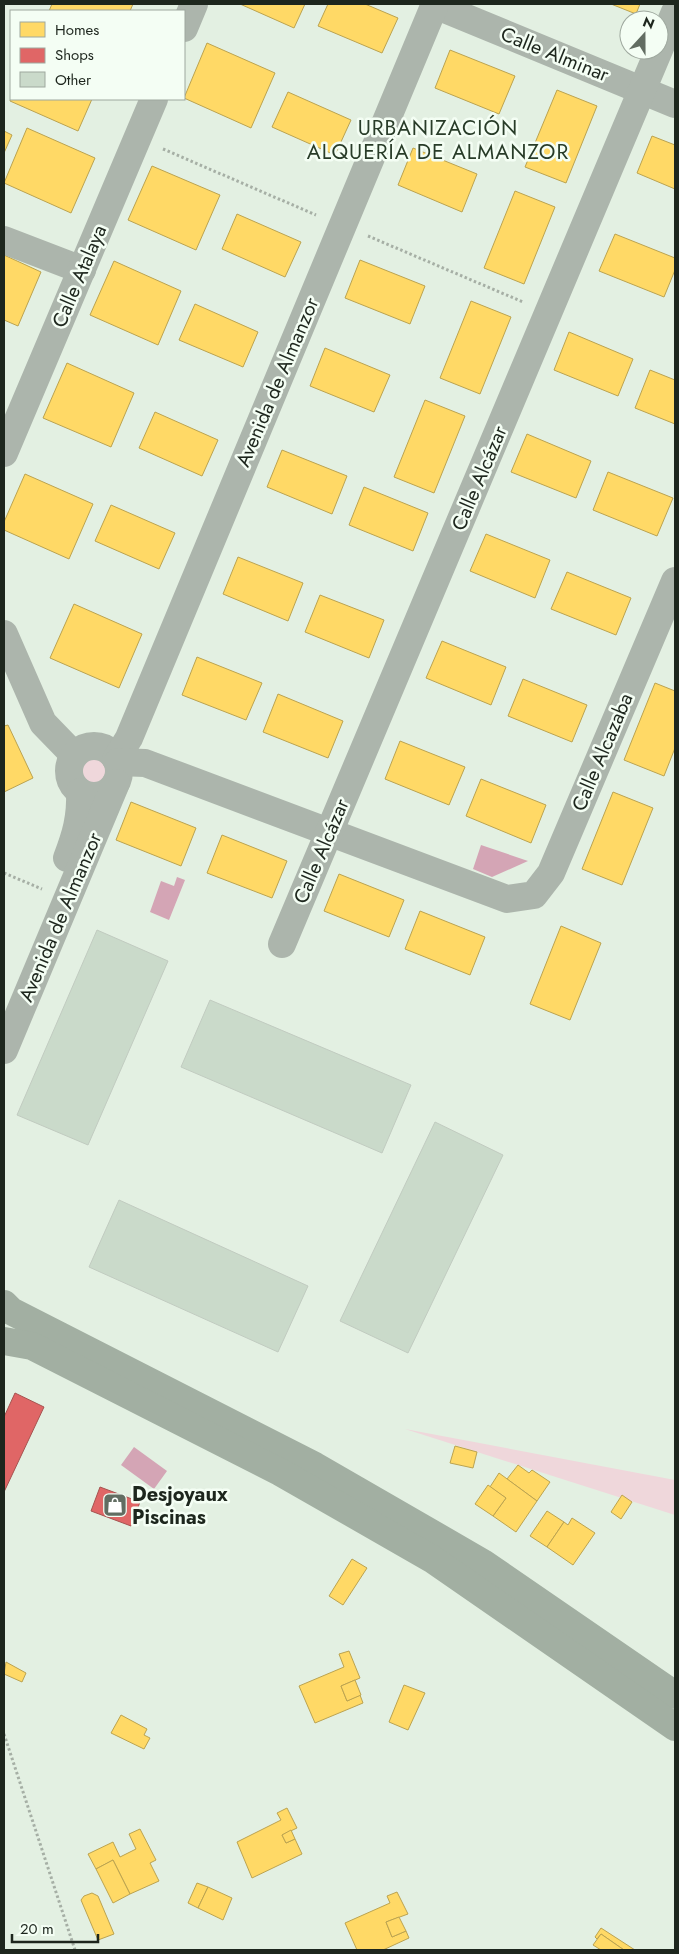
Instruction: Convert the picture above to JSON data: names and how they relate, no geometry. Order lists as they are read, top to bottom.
{
  "streets": {
    "street": [
      "Calle Alminar",
      "Calle Atalaya",
      "Avenida de Almanzor",
      "Calle Alcázar",
      "Calle Alcazaba"
    ]
  },
  "crossings": [
    ["Calle Alminar", "Avenida de Almanzor"],
    ["Calle Alminar", "Calle Alcázar"],
    ["Calle Alcázar", "Calle Alcazaba"]
  ],
  "districts": ["URBANIZACIÓN ALQUERÍA DE ALMANZOR"],
  "places": {
    "shop": ["Desjoyaux Piscinas"]
  },
  "legend": ["Homes", "Shops", "Other"],
  "scale_bar": "20 m",
  "north": "top"
}
